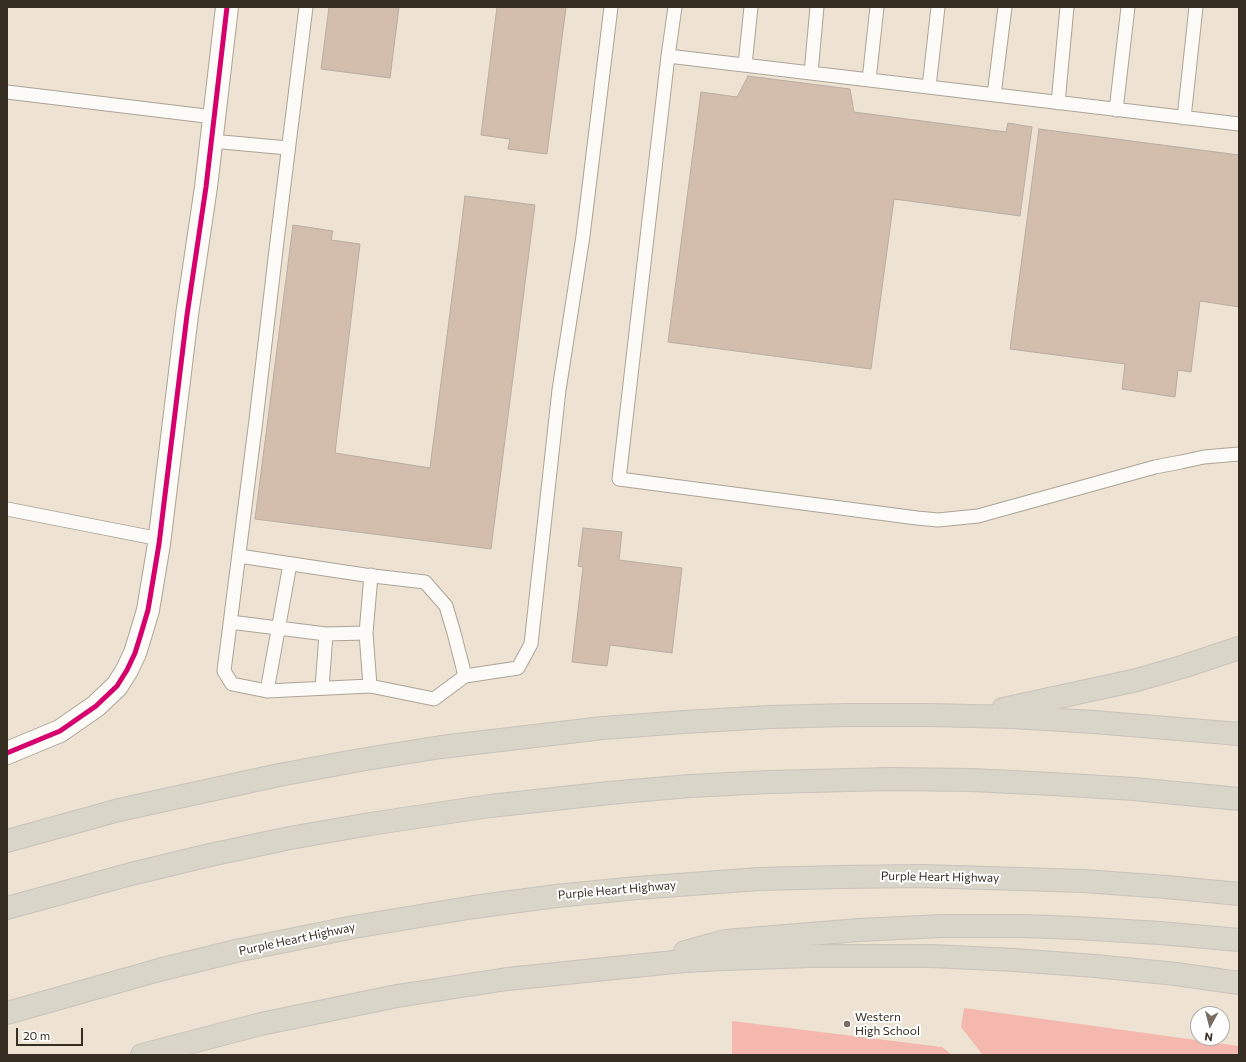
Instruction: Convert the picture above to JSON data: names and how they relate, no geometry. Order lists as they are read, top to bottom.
{
  "streets": {
    "highway": ["Purple Heart Highway"]
  },
  "places": ["Western High School"],
  "scale_bar": "20 m",
  "north": "bottom"
}
